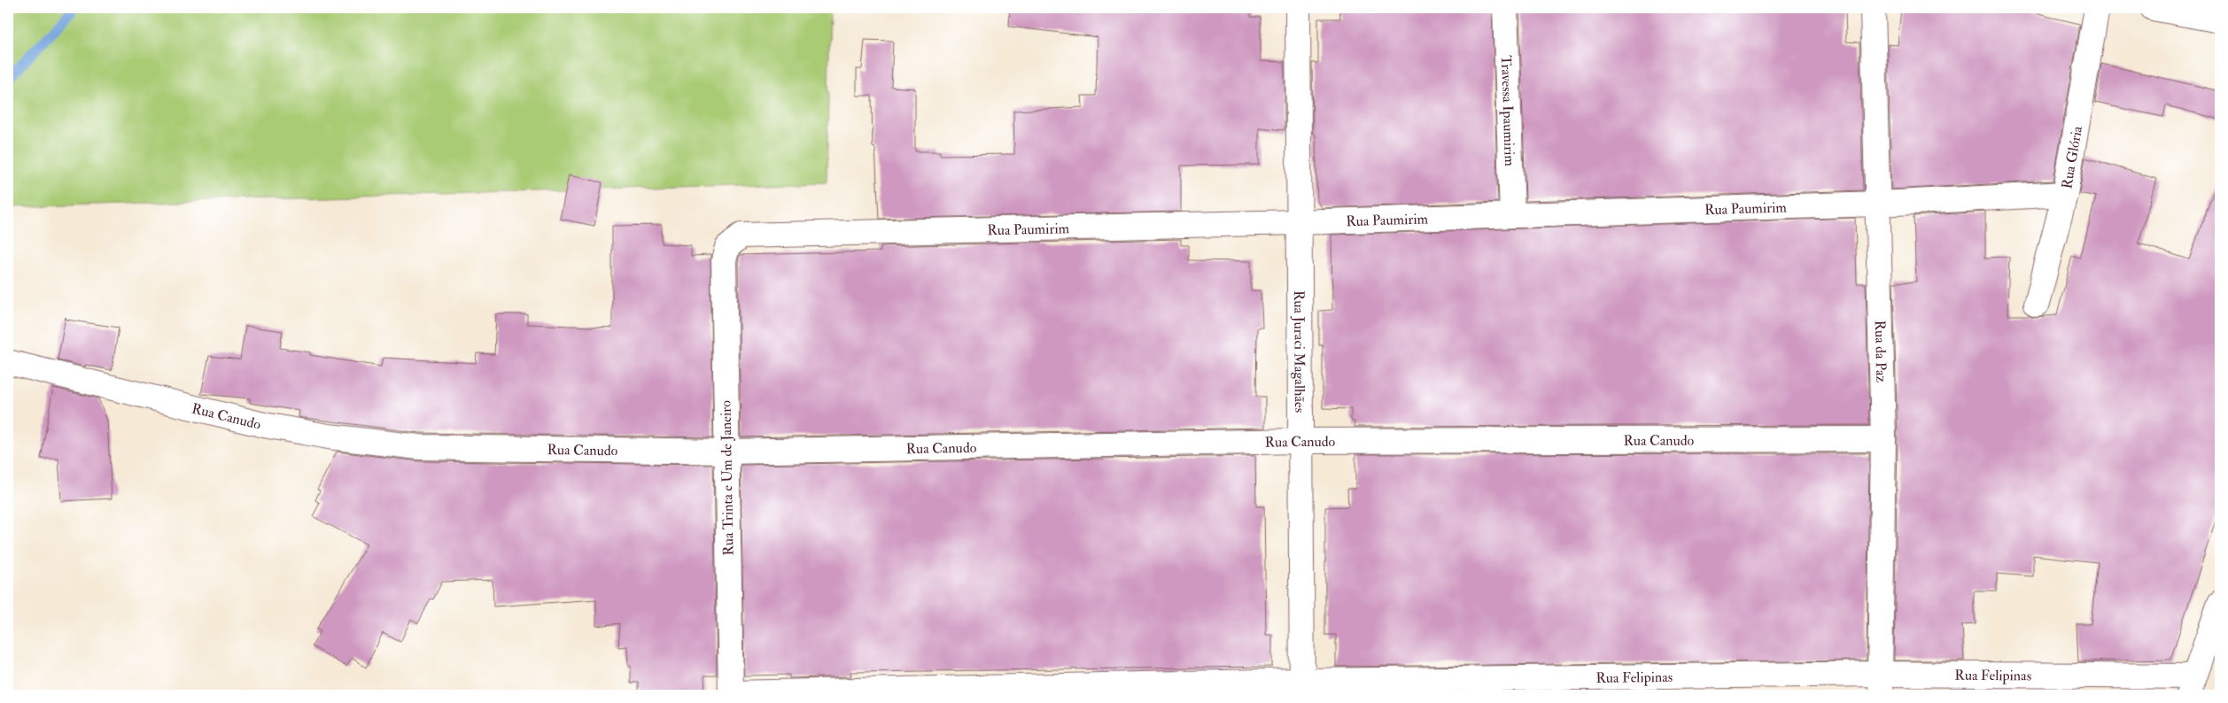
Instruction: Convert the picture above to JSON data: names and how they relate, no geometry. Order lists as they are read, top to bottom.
{
  "streets": {
    "street": [
      "Travessa Ipaumirim",
      "Rua Glória",
      "Rua Paumirim",
      "Rua Juraci Magalhães",
      "Rua da Paz",
      "Rua Canudo",
      "Rua Trinta e Um de Janeiro",
      "Rua Felipinas"
    ]
  },
  "crossings": [
    ["Travessa Ipaumirim", "Rua Paumirim"],
    ["Rua Glória", "Rua Paumirim"],
    ["Rua Paumirim", "Rua Juraci Magalhães"],
    ["Rua Paumirim", "Rua da Paz"],
    ["Rua Paumirim", "Rua Trinta e Um de Janeiro"],
    ["Rua Juraci Magalhães", "Rua Canudo"],
    ["Rua Juraci Magalhães", "Rua Felipinas"],
    ["Rua da Paz", "Rua Canudo"],
    ["Rua da Paz", "Rua Felipinas"],
    ["Rua Canudo", "Rua Trinta e Um de Janeiro"],
    ["Rua Trinta e Um de Janeiro", "Rua Felipinas"]
  ]
}
